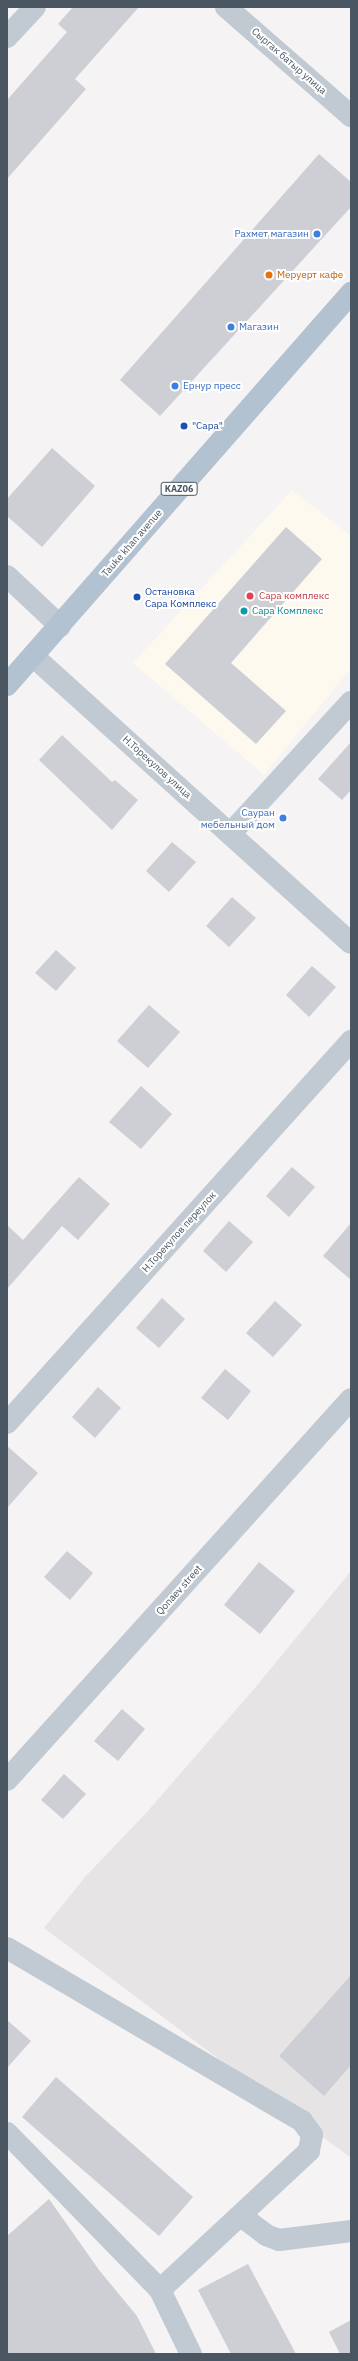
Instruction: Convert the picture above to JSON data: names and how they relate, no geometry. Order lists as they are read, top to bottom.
{
  "streets": {
    "main road": ["KАZ06", "Tauke khan avenue"],
    "street": [
      "Сыргак батыр улица",
      "Н.Торекулов улица",
      "Н.Торекулов переулок",
      "Qonaev street"
    ]
  },
  "crossings": [
    ["Tauke khan avenue", "Н.Торекулов улица"]
  ],
  "places": [
    "Рахмет магазин",
    "Меруерт кафе",
    "Магазин",
    "Ернур пресс",
    "\"Сара\"",
    "Сара комплекс",
    "Остановка Сара Комплекс",
    "Сара Комплекс",
    "Сауран мебельный дом"
  ]
}
